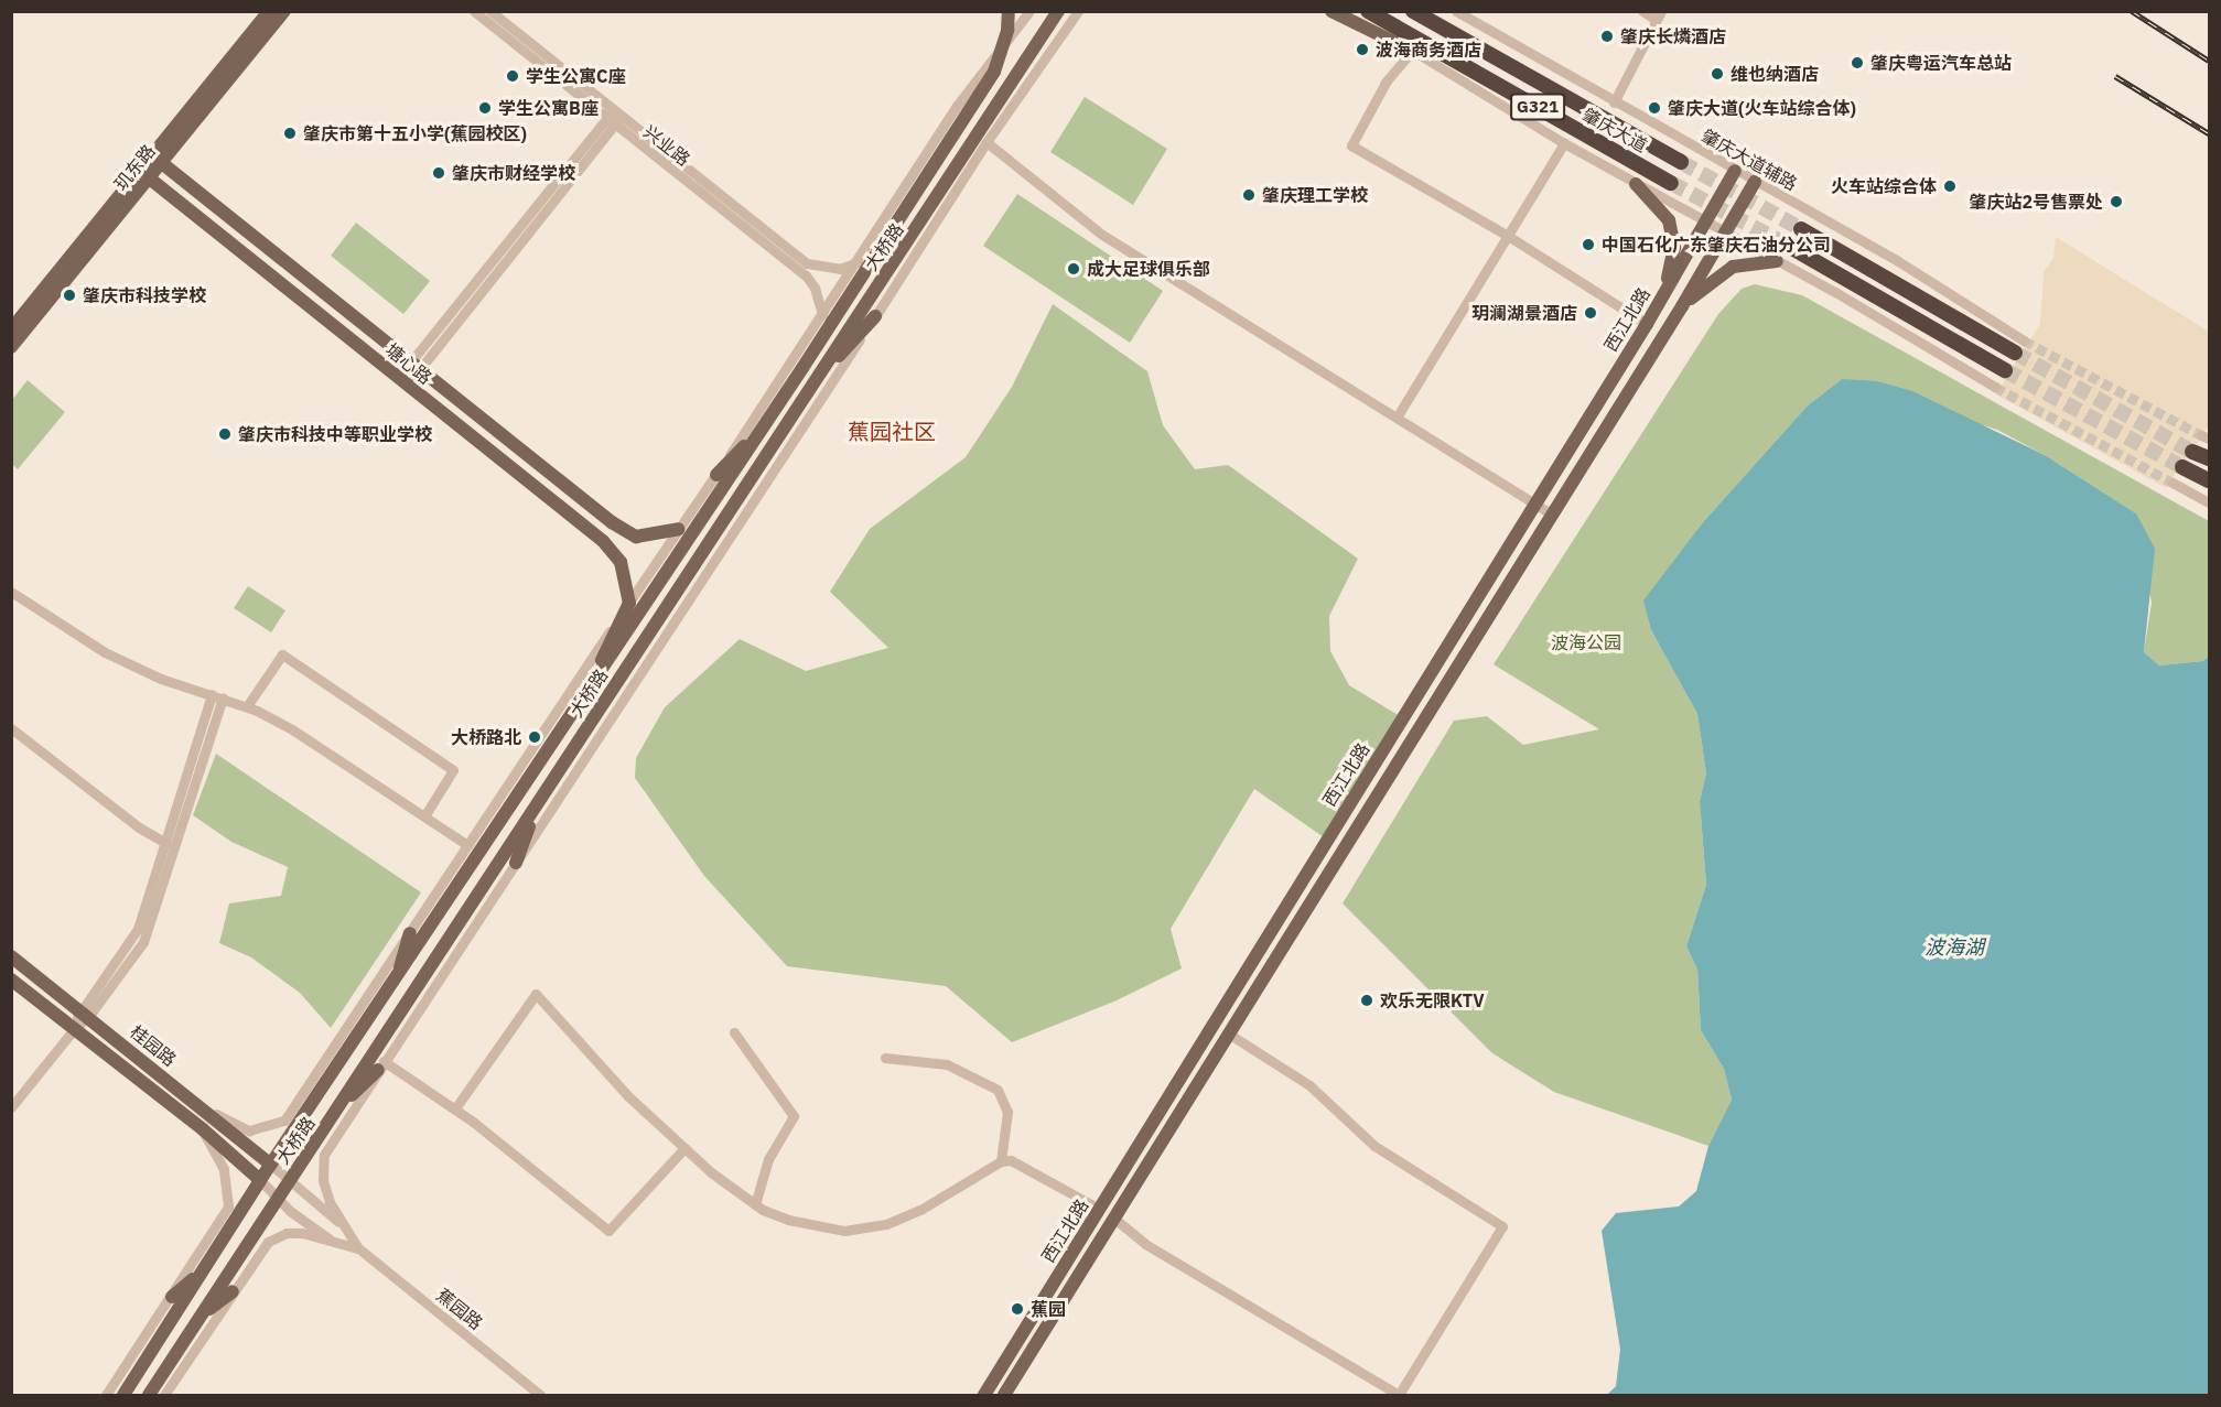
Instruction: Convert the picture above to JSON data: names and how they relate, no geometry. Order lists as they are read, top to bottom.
{
  "streets": {
    "highway": ["G321", "肇庆大道"],
    "main road": [
      "玑东路",
      "大桥路",
      "西江北路",
      "塘心路",
      "桂园路"
    ],
    "street": ["兴业路", "肇庆大道辅路", "蕉园路"]
  },
  "crossings": [
    ["肇庆大道辅路", "西江北路"],
    ["玑东路", "塘心路"],
    ["大桥路", "桂园路"]
  ],
  "districts": ["蕉园社区"],
  "water": ["波海湖"],
  "parks": ["波海公园"],
  "places": [
    "肇庆长燐酒店",
    "波海商务酒店",
    "肇庆粤运汽车总站",
    "维也纳酒店",
    "学生公寓C座",
    "学生公寓B座",
    "肇庆大道(火车站综合体)",
    "肇庆市第十五小学(蕉园校区)",
    "肇庆市财经学校",
    "火车站综合体",
    "肇庆理工学校",
    "肇庆站2号售票处",
    "中国石化广东肇庆石油分公司",
    "成大足球俱乐部",
    "肇庆市科技学校",
    "玥澜湖景酒店",
    "肇庆市科技中等职业学校",
    "大桥路北",
    "欢乐无限KTV",
    "蕉园"
  ]
}
